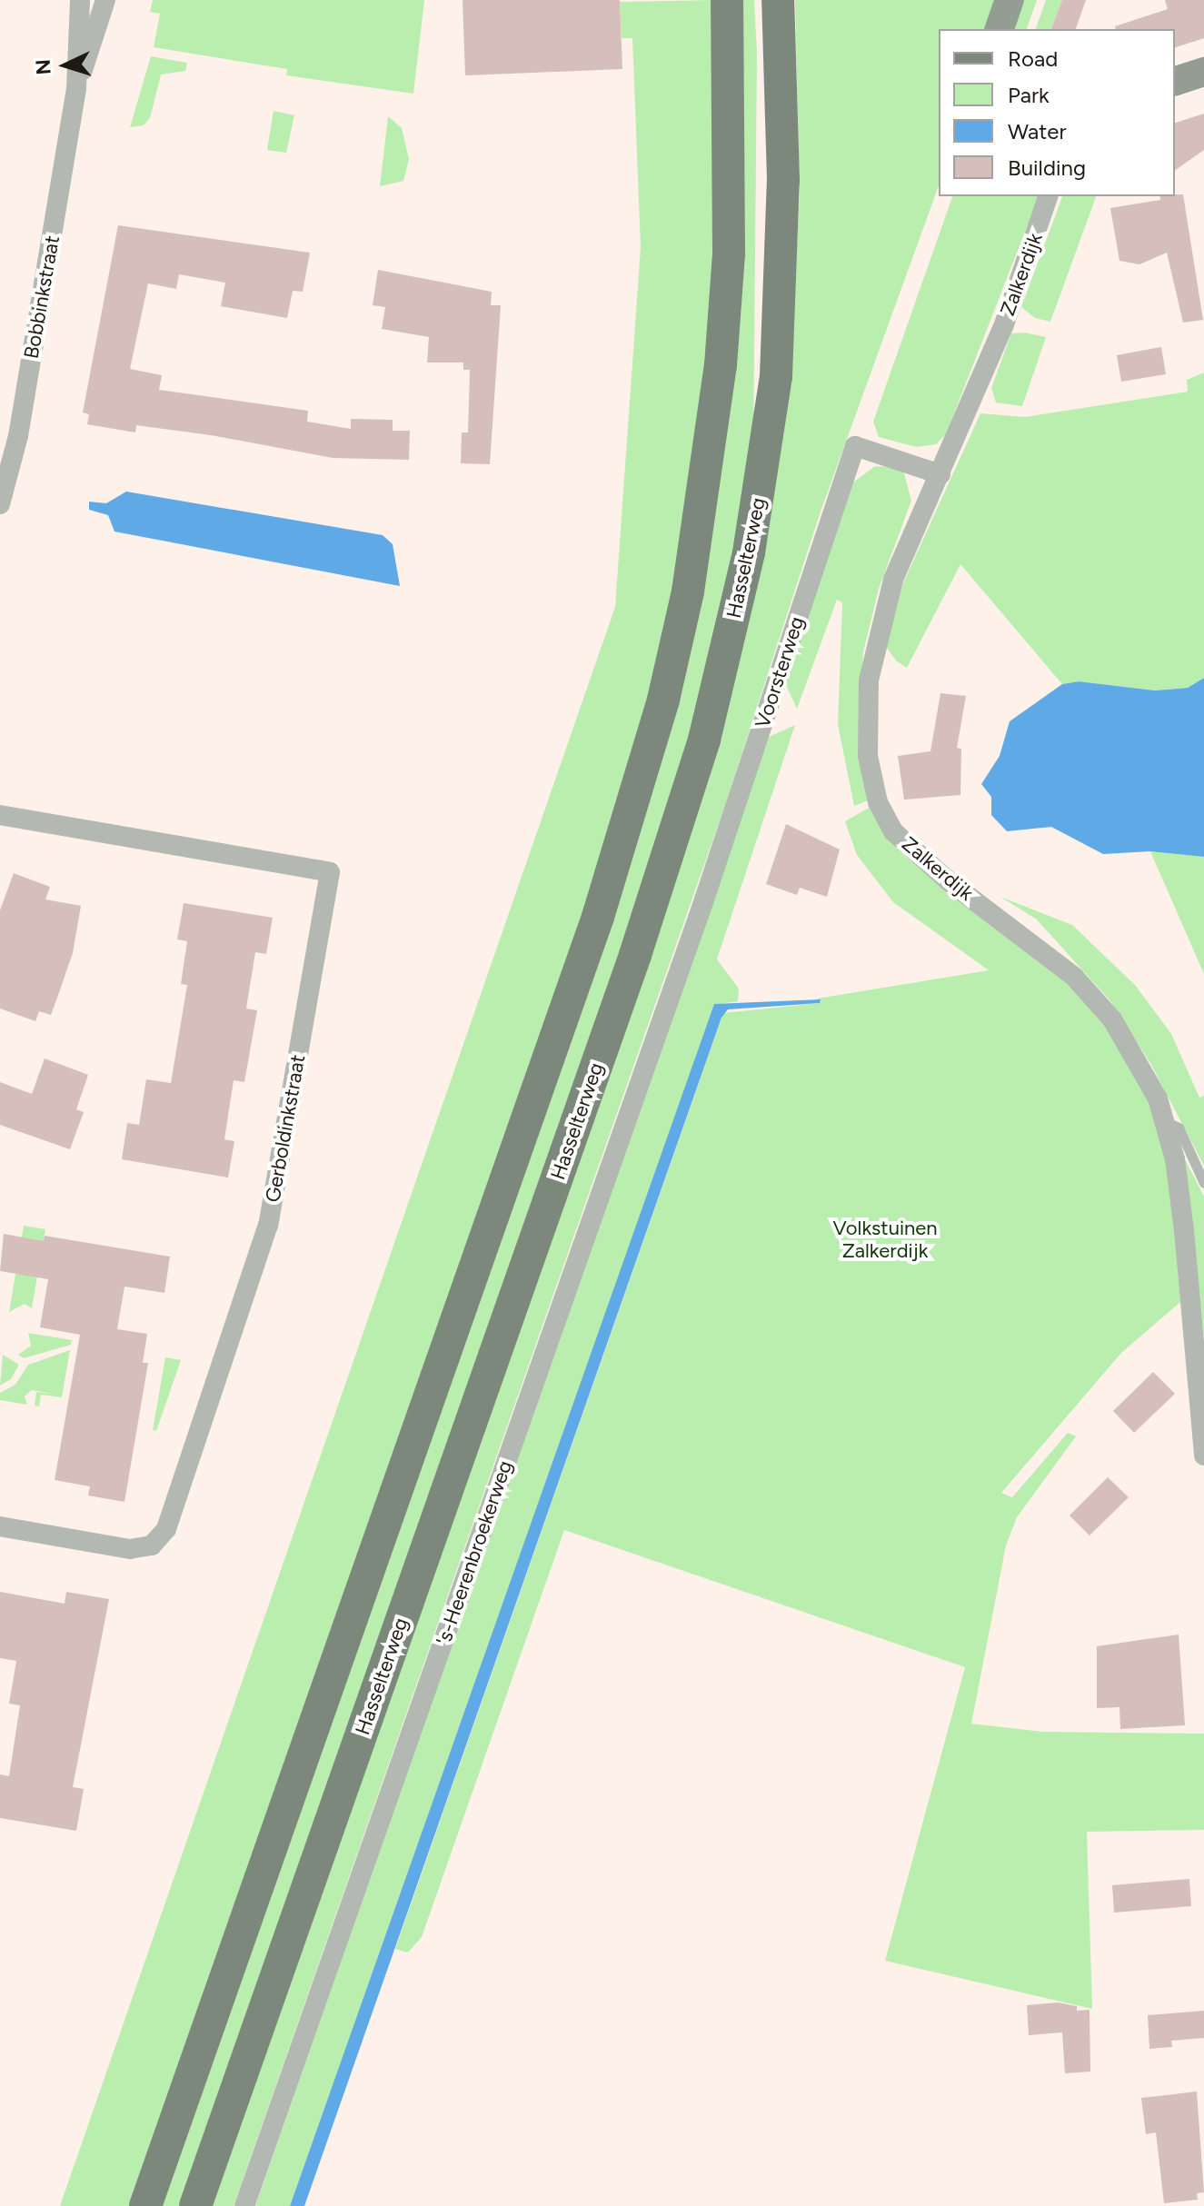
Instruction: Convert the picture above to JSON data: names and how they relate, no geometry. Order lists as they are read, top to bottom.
{
  "streets": {
    "main road": ["Hasselterweg"],
    "street": [
      "Zalkerdijk",
      "Bobbinkstraat",
      "Voorsterweg",
      "Gerboldinkstraat",
      "'s-Heerenbroekerweg"
    ]
  },
  "crossings": [
    ["Zalkerdijk", "Voorsterweg"],
    ["Voorsterweg", "'s-Heerenbroekerweg"]
  ],
  "parks": ["Volkstuinen Zalkerdijk"],
  "legend": [
    "Road",
    "Park",
    "Water",
    "Building"
  ],
  "north": "left"
}
